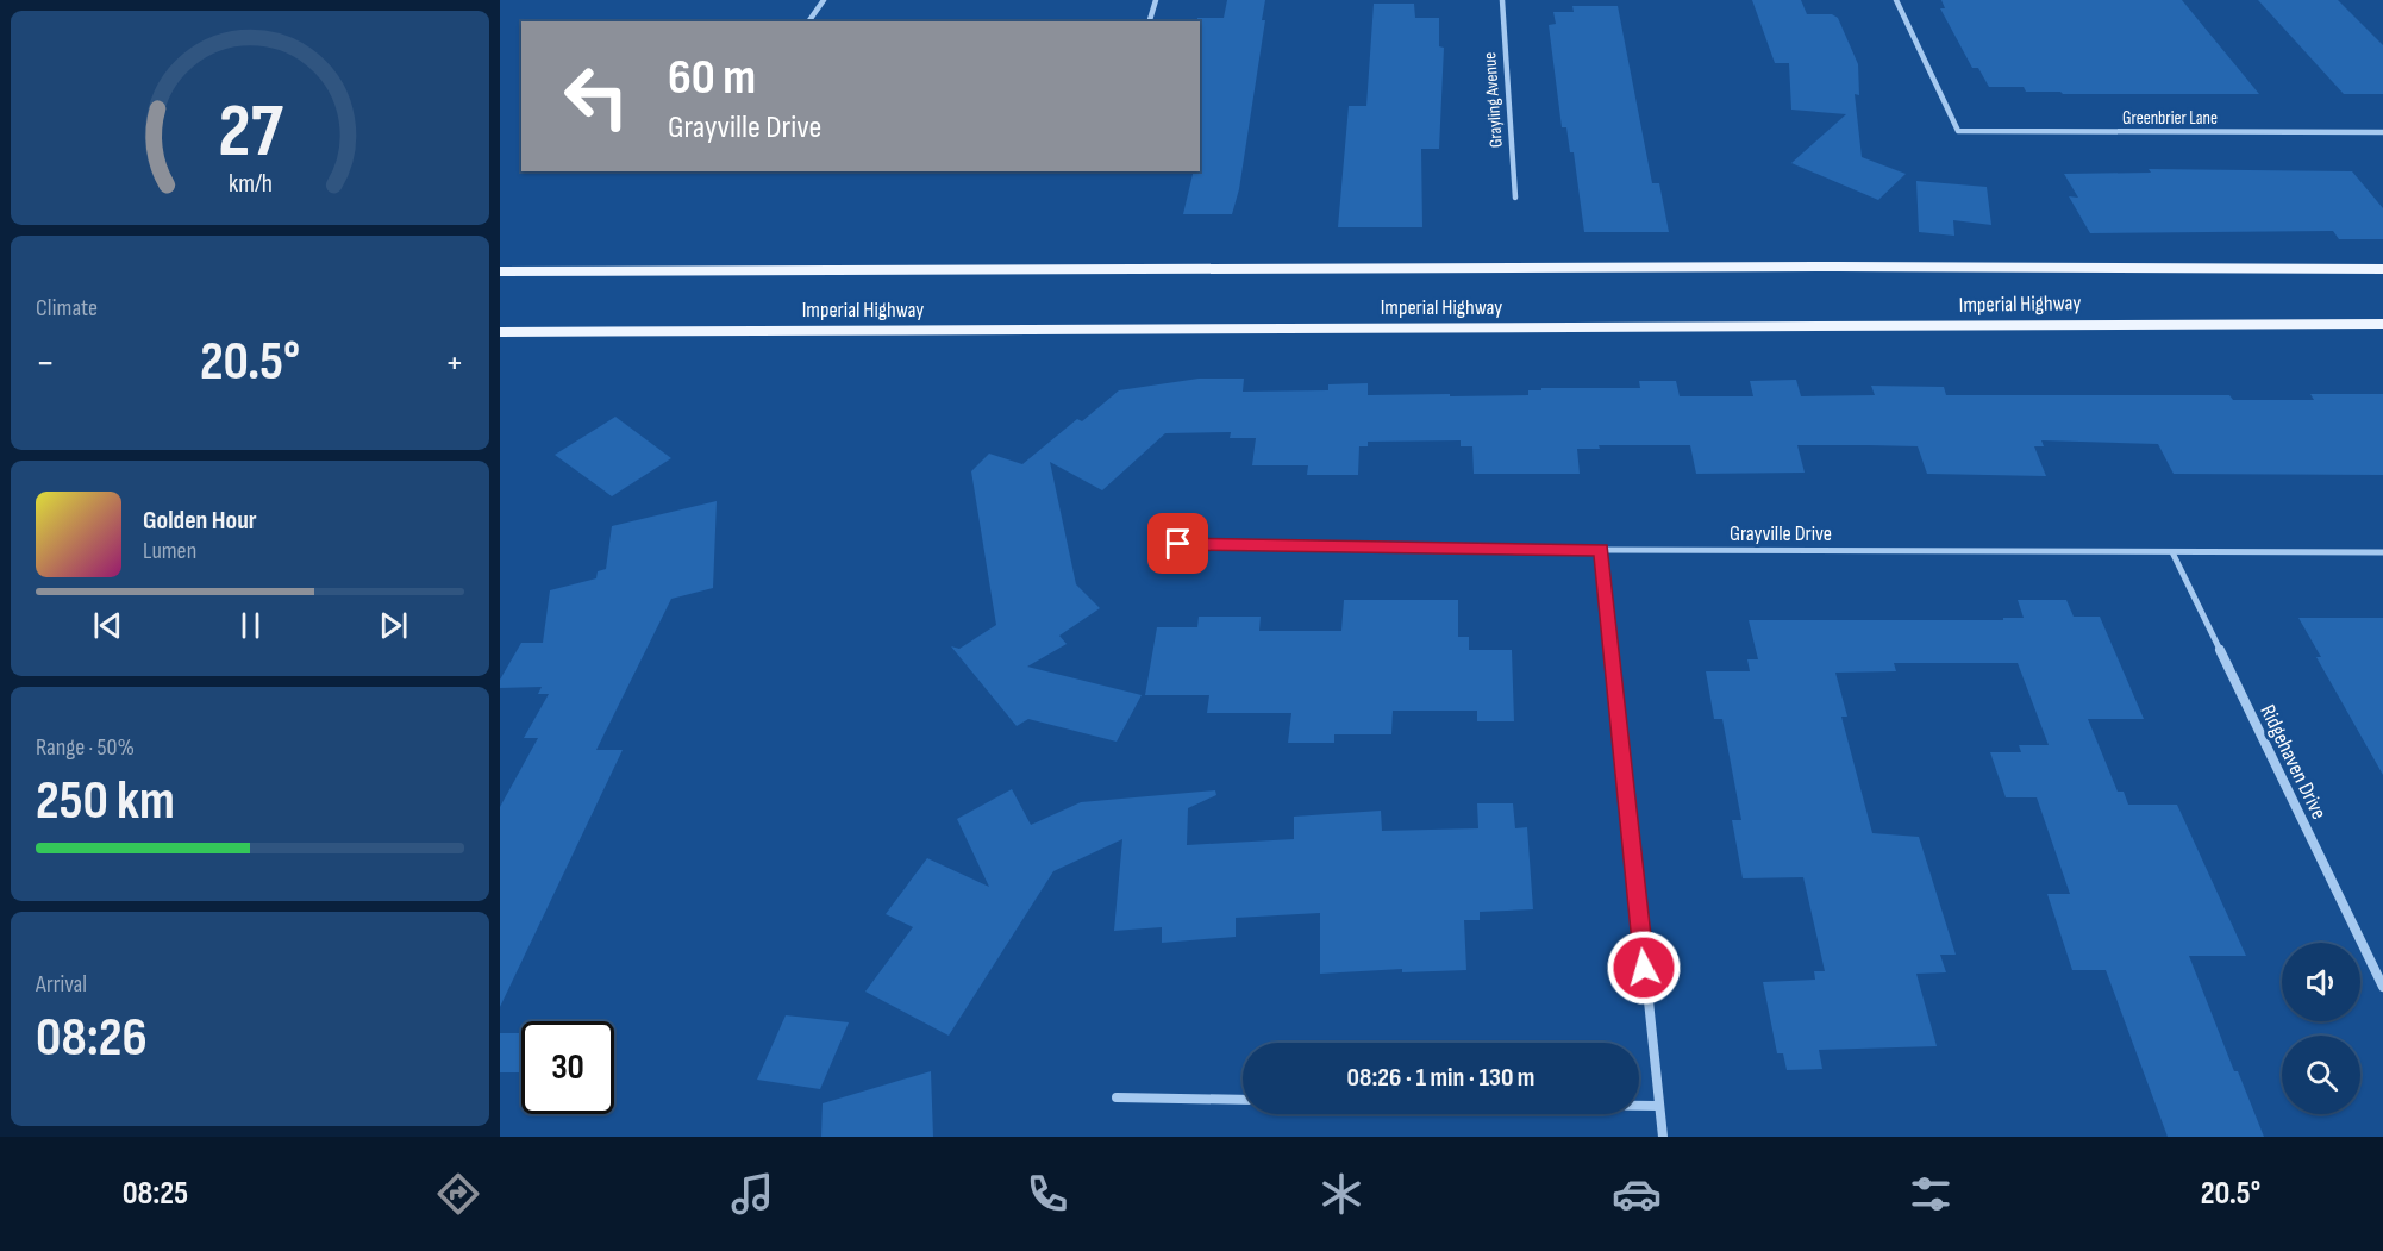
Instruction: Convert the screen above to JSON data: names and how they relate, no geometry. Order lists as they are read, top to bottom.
{
  "streets": {
    "main road": ["Imperial Highway"],
    "street": [
      "Grayling Avenue",
      "Greenbrier Lane",
      "Grayville Drive",
      "Ridgehaven Drive"
    ]
  },
  "crossings": [
    ["Grayville Drive", "Ridgehaven Drive"]
  ],
  "page": {
    "turn": ["60 m", "Grayville Drive"],
    "tile": [
      "Climate",
      ["Range · 50%", "250 km"],
      ["Arrival", "08:26"]
    ],
    "heat": ["−", "20.5°", "+"],
    "song": ["Golden Hour", "Lumen"],
    "limit": "30",
    "trip": "08:26 · 1 min · 130 m",
    "tabs": ["08:25", "20.5°"],
    "gauge": ["27", "km/h"]
  }
}
